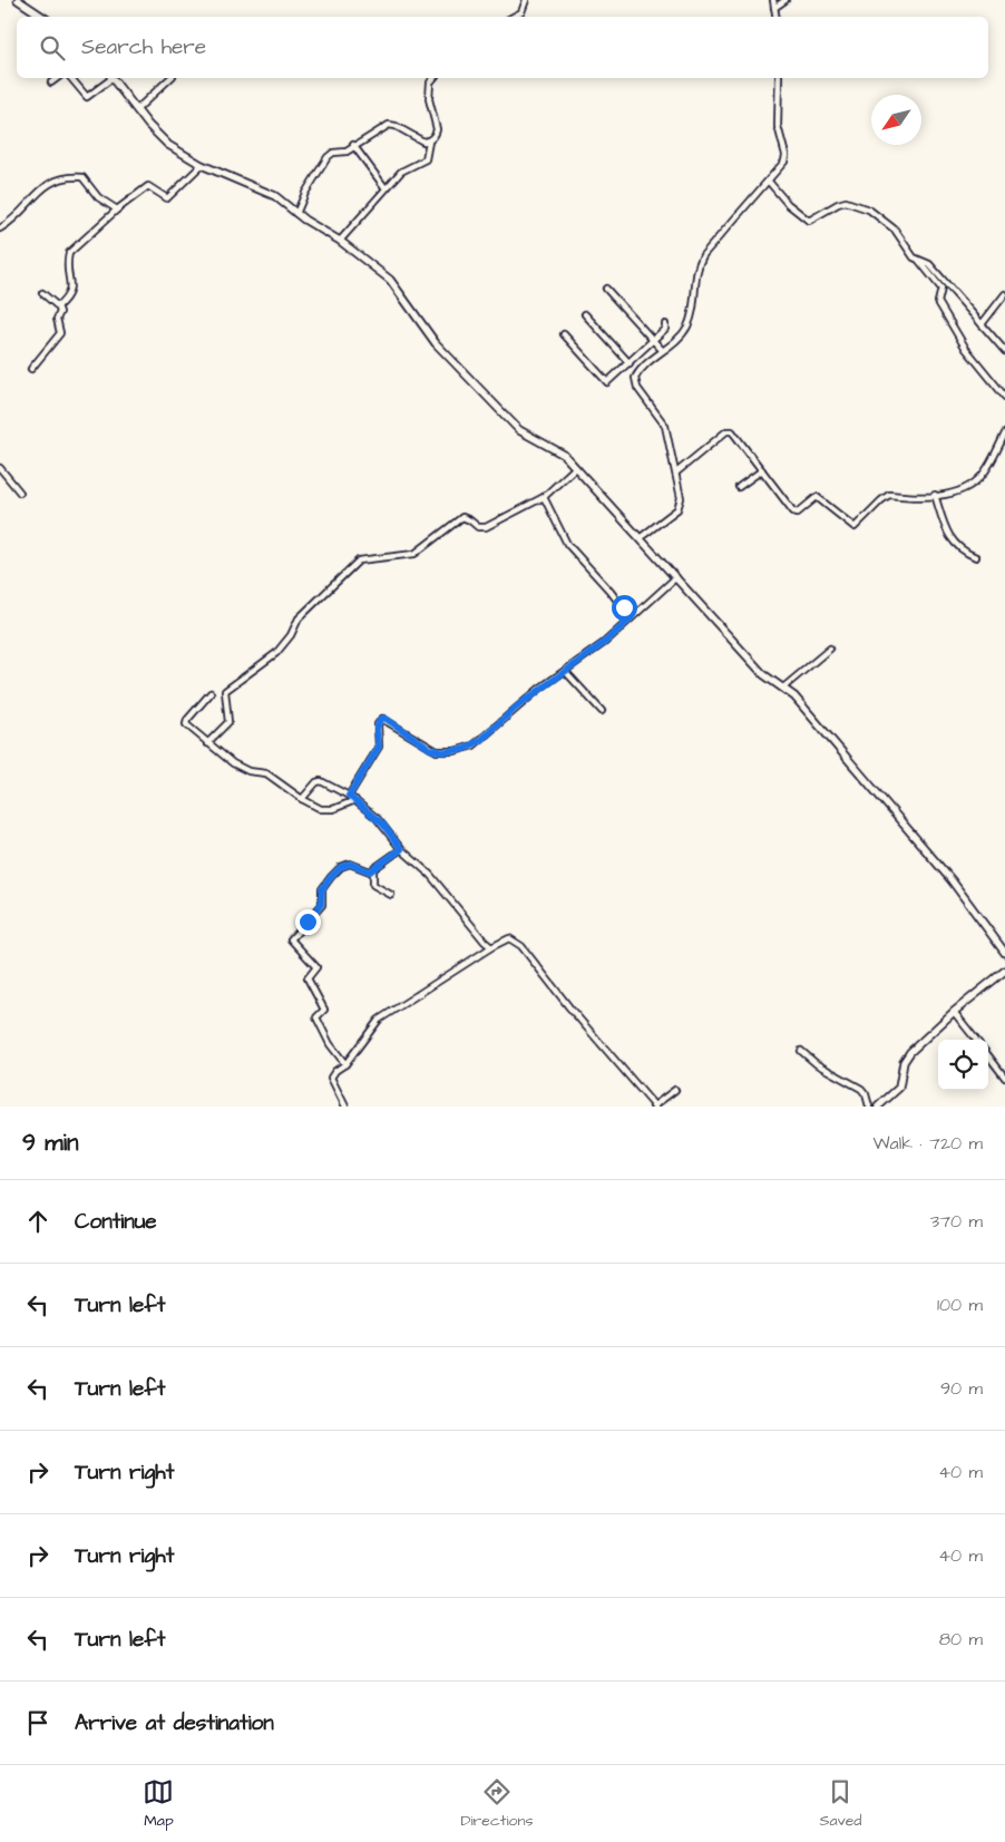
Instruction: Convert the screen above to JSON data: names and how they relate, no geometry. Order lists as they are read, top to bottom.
{
  "north": "bottom left",
  "page": {
    "search": "Search here",
    "heading": ["9 min", "Walk · 720 m"],
    "list": [
      ["Continue", "370 m"],
      ["Turn left", "100 m"],
      ["Turn left", "90 m"],
      ["Turn right", "40 m"],
      ["Turn right", "40 m"],
      ["Turn left", "80 m"],
      "Arrive at destination"
    ],
    "nav": ["Map", "Directions", "Saved"]
  }
}
